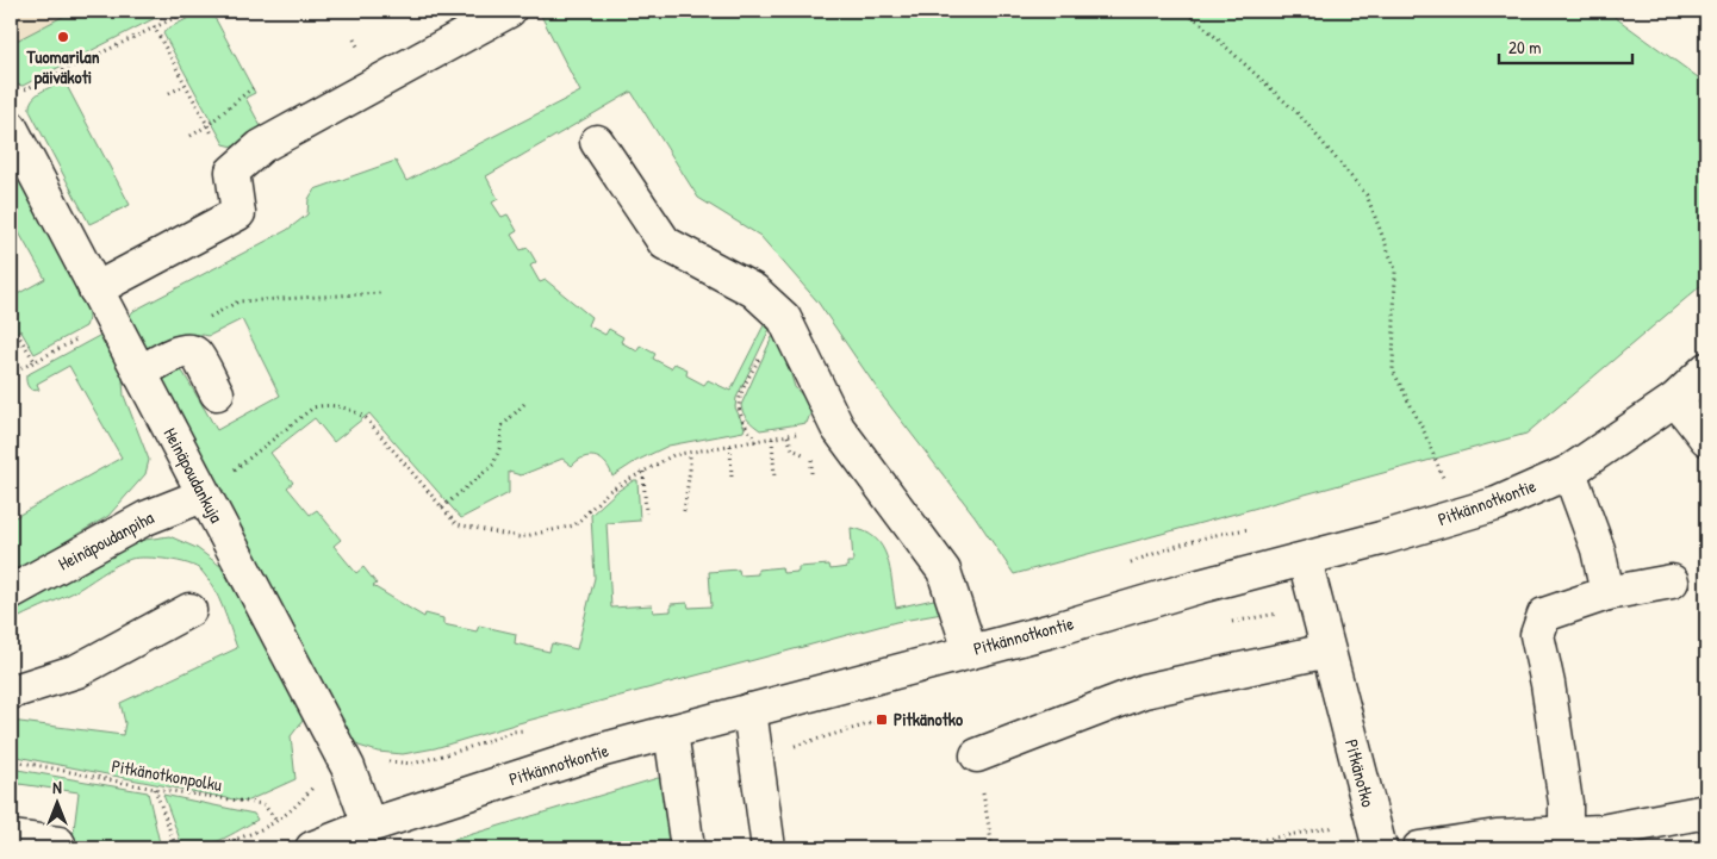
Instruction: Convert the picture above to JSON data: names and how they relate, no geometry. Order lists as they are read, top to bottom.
{
  "streets": {
    "street": [
      "Heinäpoudankuja",
      "Pitkännotkontie",
      "Heinäpoudanpiha",
      "Pitkänotko"
    ],
    "path": ["Pitkänotkonpolku"]
  },
  "crossings": [
    ["Heinäpoudankuja", "Pitkännotkontie"],
    ["Heinäpoudankuja", "Heinäpoudanpiha"],
    ["Pitkännotkontie", "Pitkänotko"]
  ],
  "places": {
    "other": ["Tuomarilan päiväkoti"],
    "transit": ["Pitkänotko"]
  },
  "scale_bar": "20 m",
  "north": "top"
}
